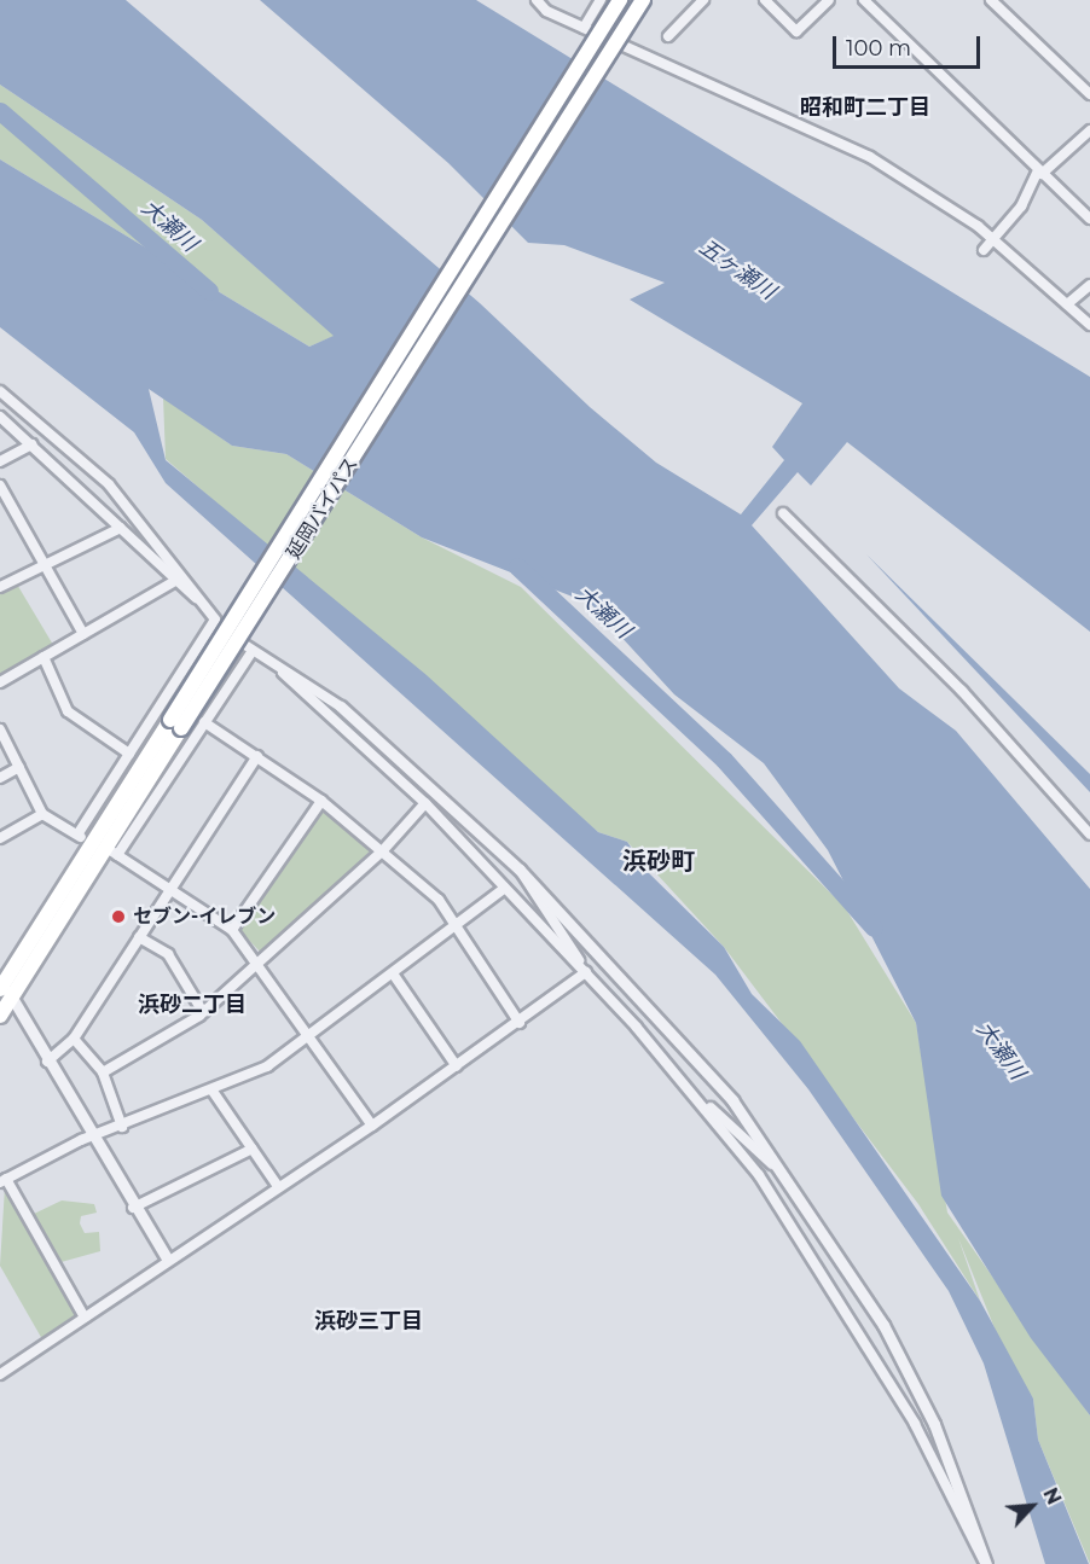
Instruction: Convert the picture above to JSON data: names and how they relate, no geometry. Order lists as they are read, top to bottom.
{
  "streets": {
    "highway": ["延岡バイパス"]
  },
  "districts": [
    "昭和町二丁目",
    "浜砂町",
    "浜砂二丁目",
    "浜砂三丁目"
  ],
  "water": ["大瀬川", "五ヶ瀬川"],
  "places": ["セブン-イレブン"],
  "scale_bar": "100 m",
  "north": "top right"
}
